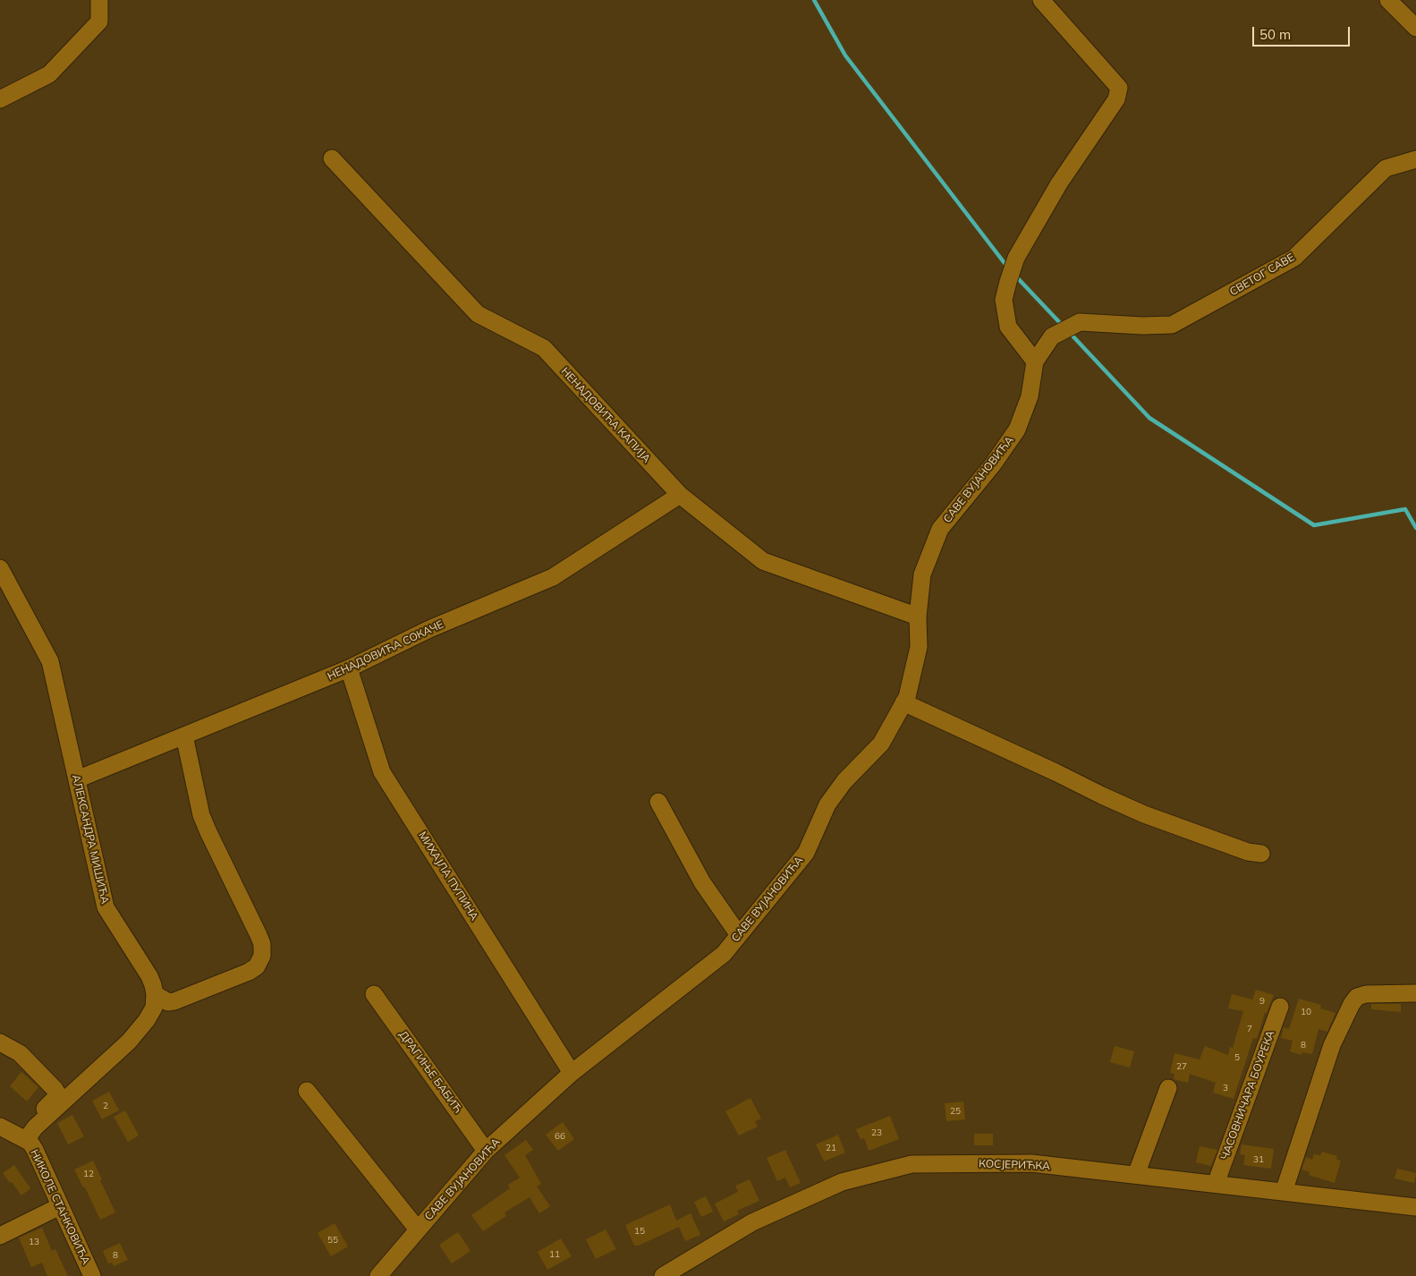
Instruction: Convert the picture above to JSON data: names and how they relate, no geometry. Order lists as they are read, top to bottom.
{
  "streets": {
    "street": [
      "СВЕТОГ САВЕ",
      "НЕНАДОВИЋА КАПИЈА",
      "САВЕ ВУЈАНОВИЋА",
      "НЕНАДОВИЋА СОКАЧЕ",
      "АЛЕКСАНДРА МИШИЋА",
      "МИХАЈЛА ПУПИНА",
      "ДРАГИЊЕ БАБИЋ",
      "ЧАСОВНИЧАРА БОУРЕКА",
      "КОСЈЕРИЋКА",
      "НИКОЛЕ СТАНКОВИЋА"
    ]
  },
  "crossings": [
    ["СВЕТОГ САВЕ", "САВЕ ВУЈАНОВИЋА"],
    ["НЕНАДОВИЋА КАПИЈА", "САВЕ ВУЈАНОВИЋА"],
    ["НЕНАДОВИЋА КАПИЈА", "НЕНАДОВИЋА СОКАЧЕ"],
    ["САВЕ ВУЈАНОВИЋА", "МИХАЈЛА ПУПИНА"],
    ["САВЕ ВУЈАНОВИЋА", "ДРАГИЊЕ БАБИЋ"],
    ["НЕНАДОВИЋА СОКАЧЕ", "АЛЕКСАНДРА МИШИЋА"],
    ["НЕНАДОВИЋА СОКАЧЕ", "МИХАЈЛА ПУПИНА"],
    ["ЧАСОВНИЧАРА БОУРЕКА", "КОСЈЕРИЋКА"]
  ],
  "house_numbers": [
    "9",
    "10",
    "7",
    "8",
    "5",
    "27",
    "3",
    "2",
    "25",
    "23",
    "66",
    "21",
    "31",
    "12",
    "15",
    "55",
    "13",
    "11",
    "8"
  ],
  "scale_bar": "50 m"
}
